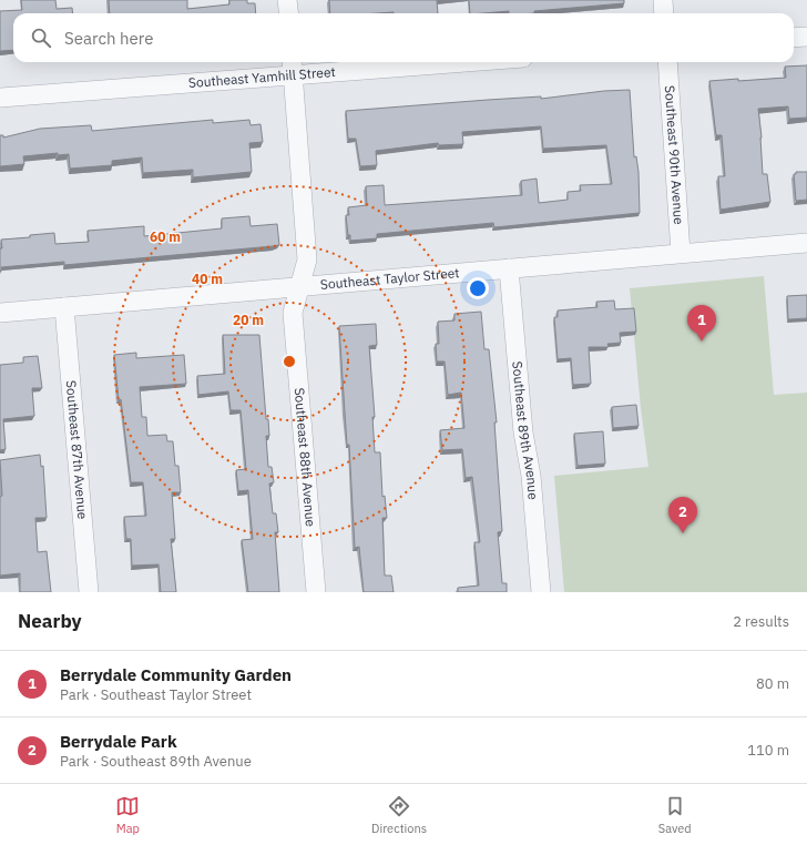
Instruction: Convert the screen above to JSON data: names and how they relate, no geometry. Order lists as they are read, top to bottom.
{
  "streets": {
    "street": [
      "Southeast Yamhill Street",
      "Southeast 90th Avenue",
      "Southeast Taylor Street",
      "Southeast 89th Avenue",
      "Southeast 87th Avenue",
      "Southeast 88th Avenue"
    ]
  },
  "crossings": [
    ["Southeast Yamhill Street", "Southeast 88th Avenue"],
    ["Southeast 90th Avenue", "Southeast Taylor Street"],
    ["Southeast Taylor Street", "Southeast 89th Avenue"],
    ["Southeast Taylor Street", "Southeast 87th Avenue"],
    ["Southeast Taylor Street", "Southeast 88th Avenue"]
  ],
  "page": {
    "search": "Search here",
    "pins": ["1", "2"],
    "heading": ["Nearby", "2 results"],
    "list": [
      {
        "mark": "1",
        "name": "Berrydale Community Garden",
        "note": "Park · Southeast Taylor Street",
        "value": "80 m"
      },
      {
        "mark": "2",
        "name": "Berrydale Park",
        "note": "Park · Southeast 89th Avenue",
        "value": "110 m"
      }
    ],
    "nav": ["Map", "Directions", "Saved"]
  },
  "rings": ["60 m", "40 m", "20 m"]
}
